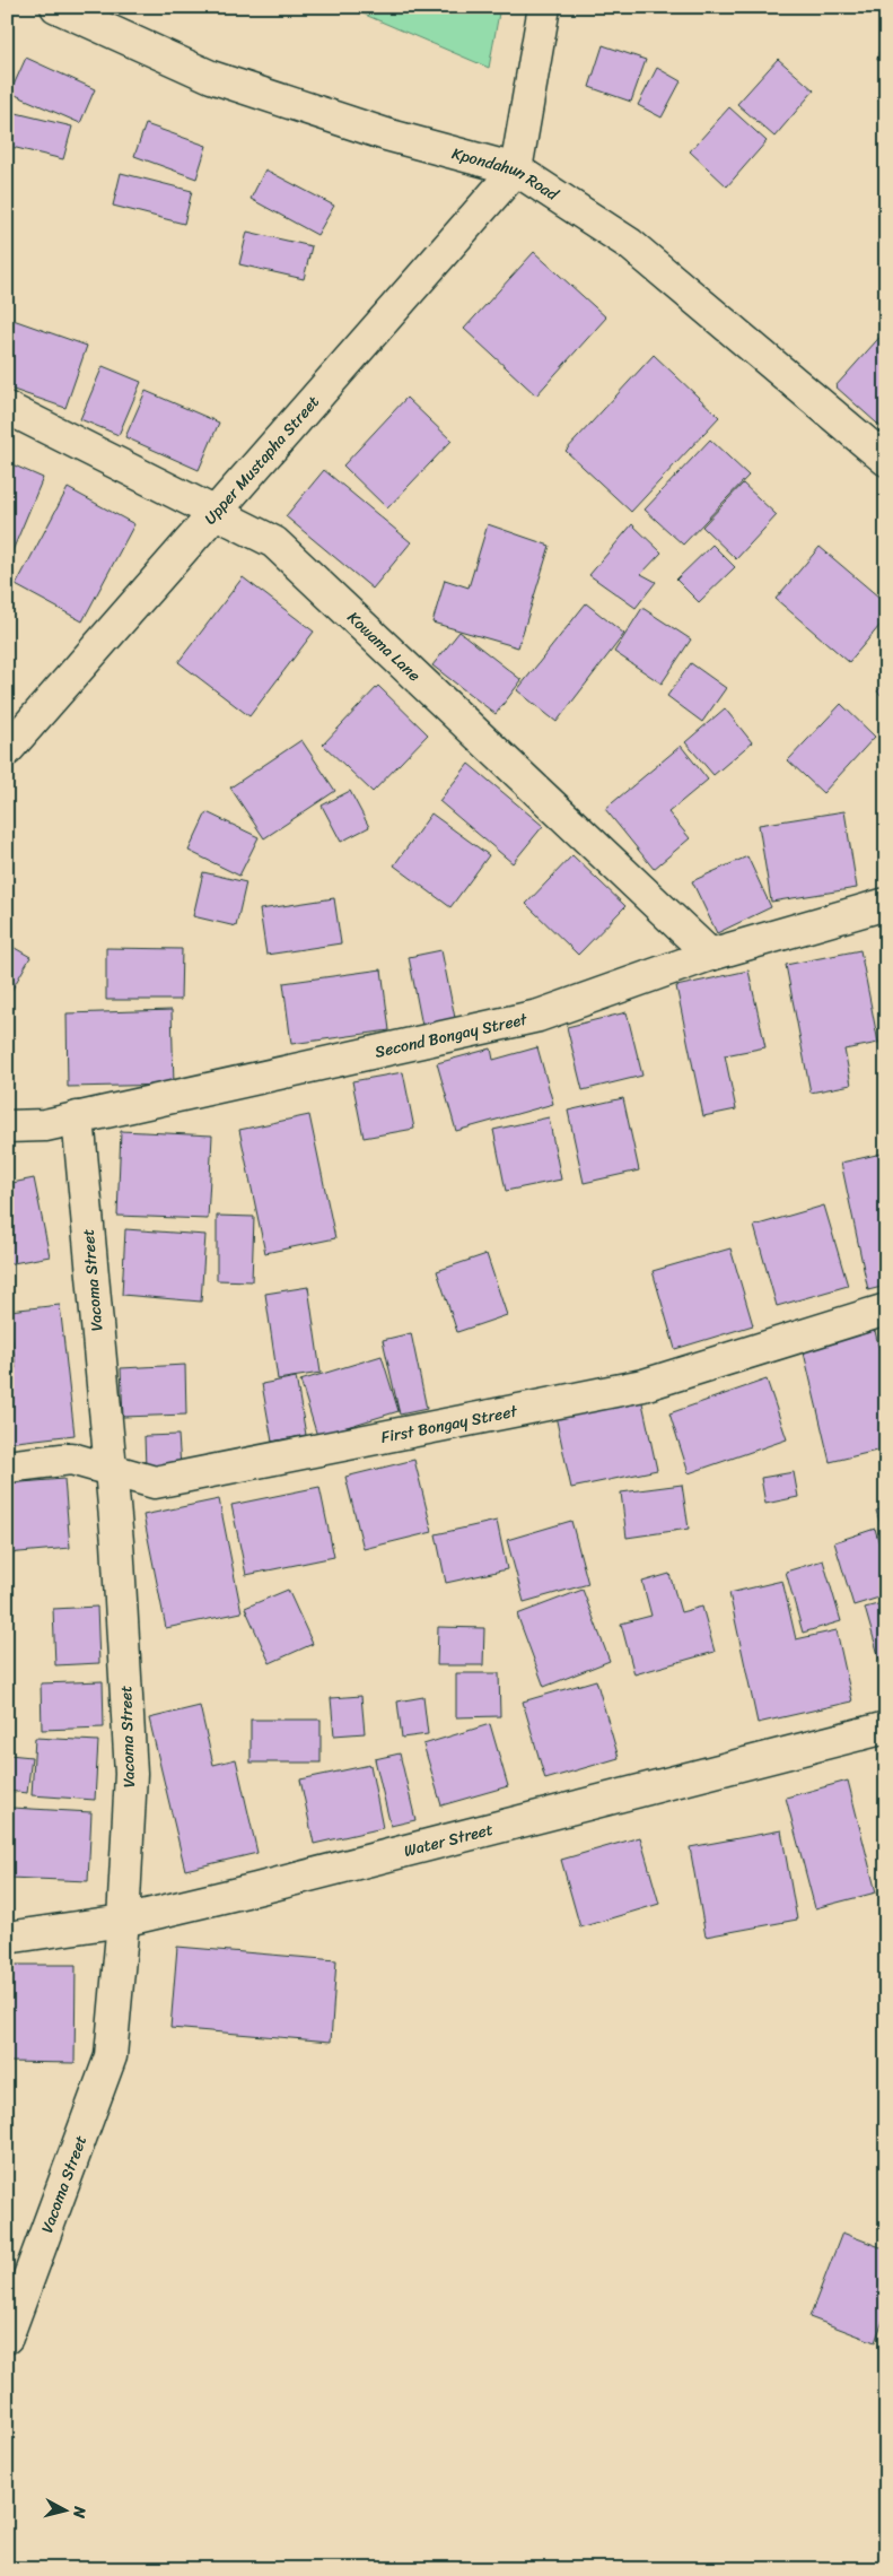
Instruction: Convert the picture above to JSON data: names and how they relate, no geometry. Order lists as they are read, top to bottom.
{
  "streets": {
    "street": [
      "Kpondahun Road",
      "Upper Mustapha Street",
      "Kowama Lane",
      "Second Bongay Street",
      "Vacoma Street",
      "First Bongay Street",
      "Water Street"
    ]
  },
  "crossings": [
    ["Kpondahun Road", "Upper Mustapha Street"],
    ["Upper Mustapha Street", "Kowama Lane"],
    ["Kowama Lane", "Second Bongay Street"],
    ["Second Bongay Street", "Vacoma Street"],
    ["Vacoma Street", "First Bongay Street"],
    ["Vacoma Street", "Water Street"]
  ],
  "north": "right"
}
